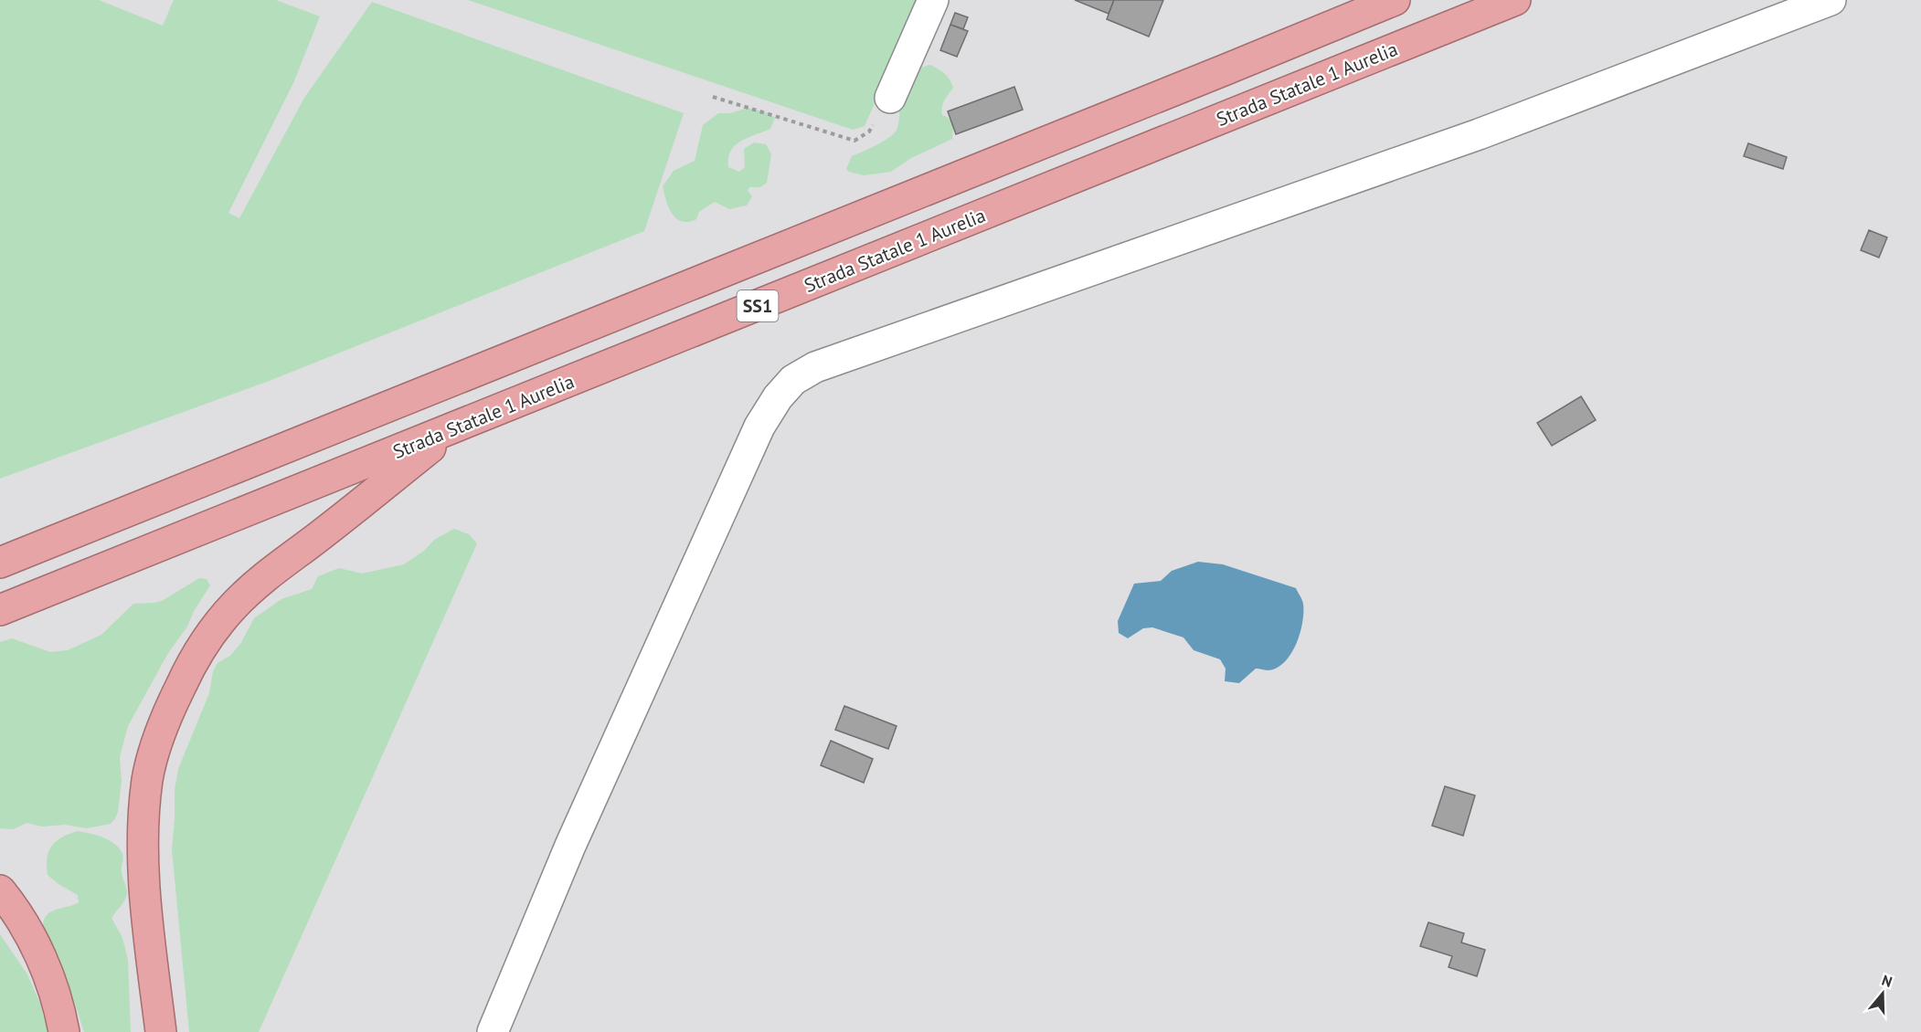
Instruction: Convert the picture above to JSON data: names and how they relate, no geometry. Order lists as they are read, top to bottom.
{
  "streets": {
    "highway": ["Strada Statale 1 Aurelia", "SS1"]
  },
  "north": "top"
}
